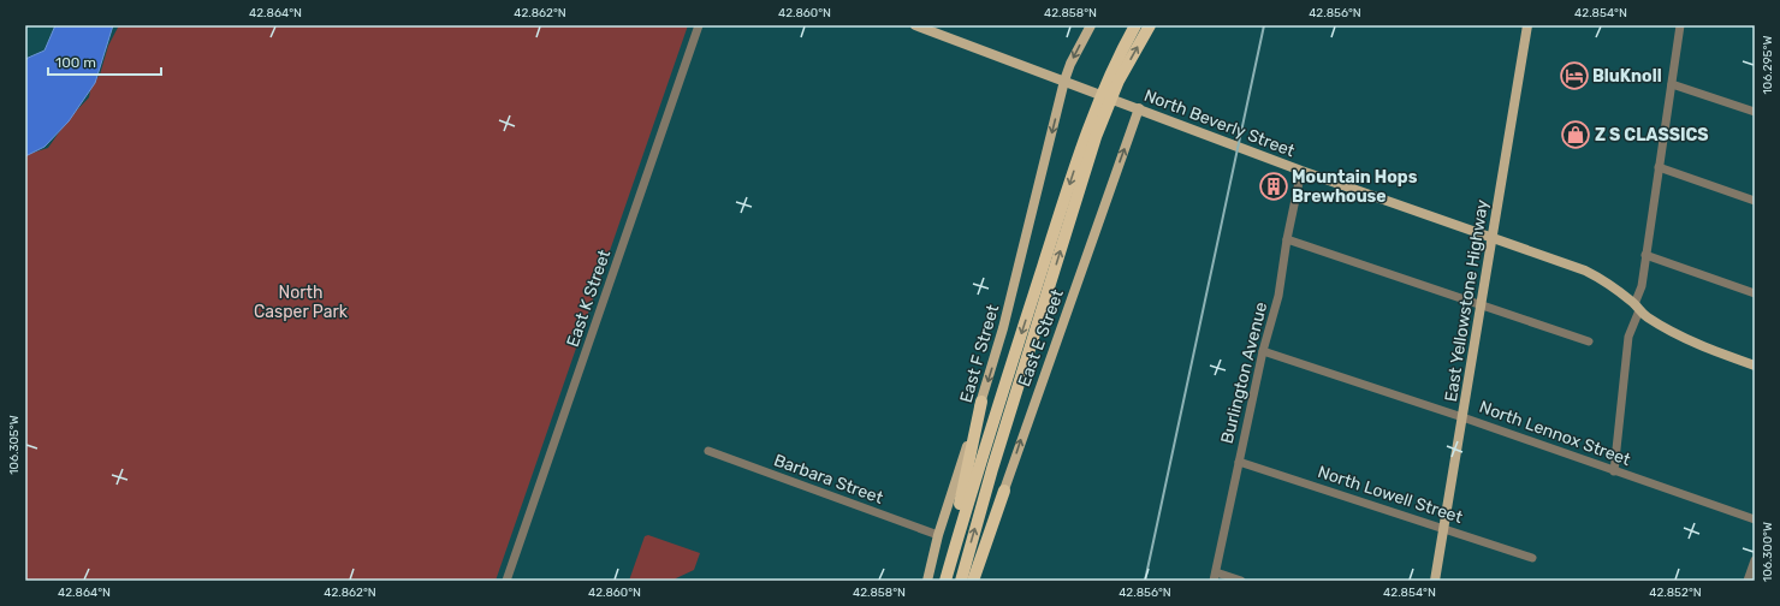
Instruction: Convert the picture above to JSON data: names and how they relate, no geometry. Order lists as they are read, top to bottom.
{
  "streets": {
    "main road": [
      "North Beverly Street",
      "East Yellowstone Highway",
      "East E Street",
      "East F Street"
    ],
    "street": [
      "East K Street",
      "Burlington Avenue",
      "North Lennox Street",
      "Barbara Street",
      "North Lowell Street"
    ]
  },
  "crossings": [
    ["North Beverly Street", "East Yellowstone Highway"],
    ["North Beverly Street", "East E Street"],
    ["North Beverly Street", "East F Street"],
    ["North Beverly Street", "Burlington Avenue"],
    ["East Yellowstone Highway", "North Lennox Street"],
    ["East Yellowstone Highway", "North Lowell Street"],
    ["East F Street", "Barbara Street"],
    ["Burlington Avenue", "North Lennox Street"],
    ["Burlington Avenue", "North Lowell Street"]
  ],
  "one_way": ["East E Street", "East F Street"],
  "parks": ["North Casper Park"],
  "places": {
    "hotel": ["BluKnoll"],
    "shop": ["Z S CLASSICS"],
    "building": ["Mountain Hops Brewhouse"]
  },
  "scale_bar": "100 m",
  "coordinates": [
    "42.864°N",
    "42.862°N",
    "42.860°N",
    "42.858°N",
    "42.856°N",
    "42.854°N",
    "106.295°W",
    "106.305°W",
    "106.300°W",
    "42.852°N"
  ]
}
